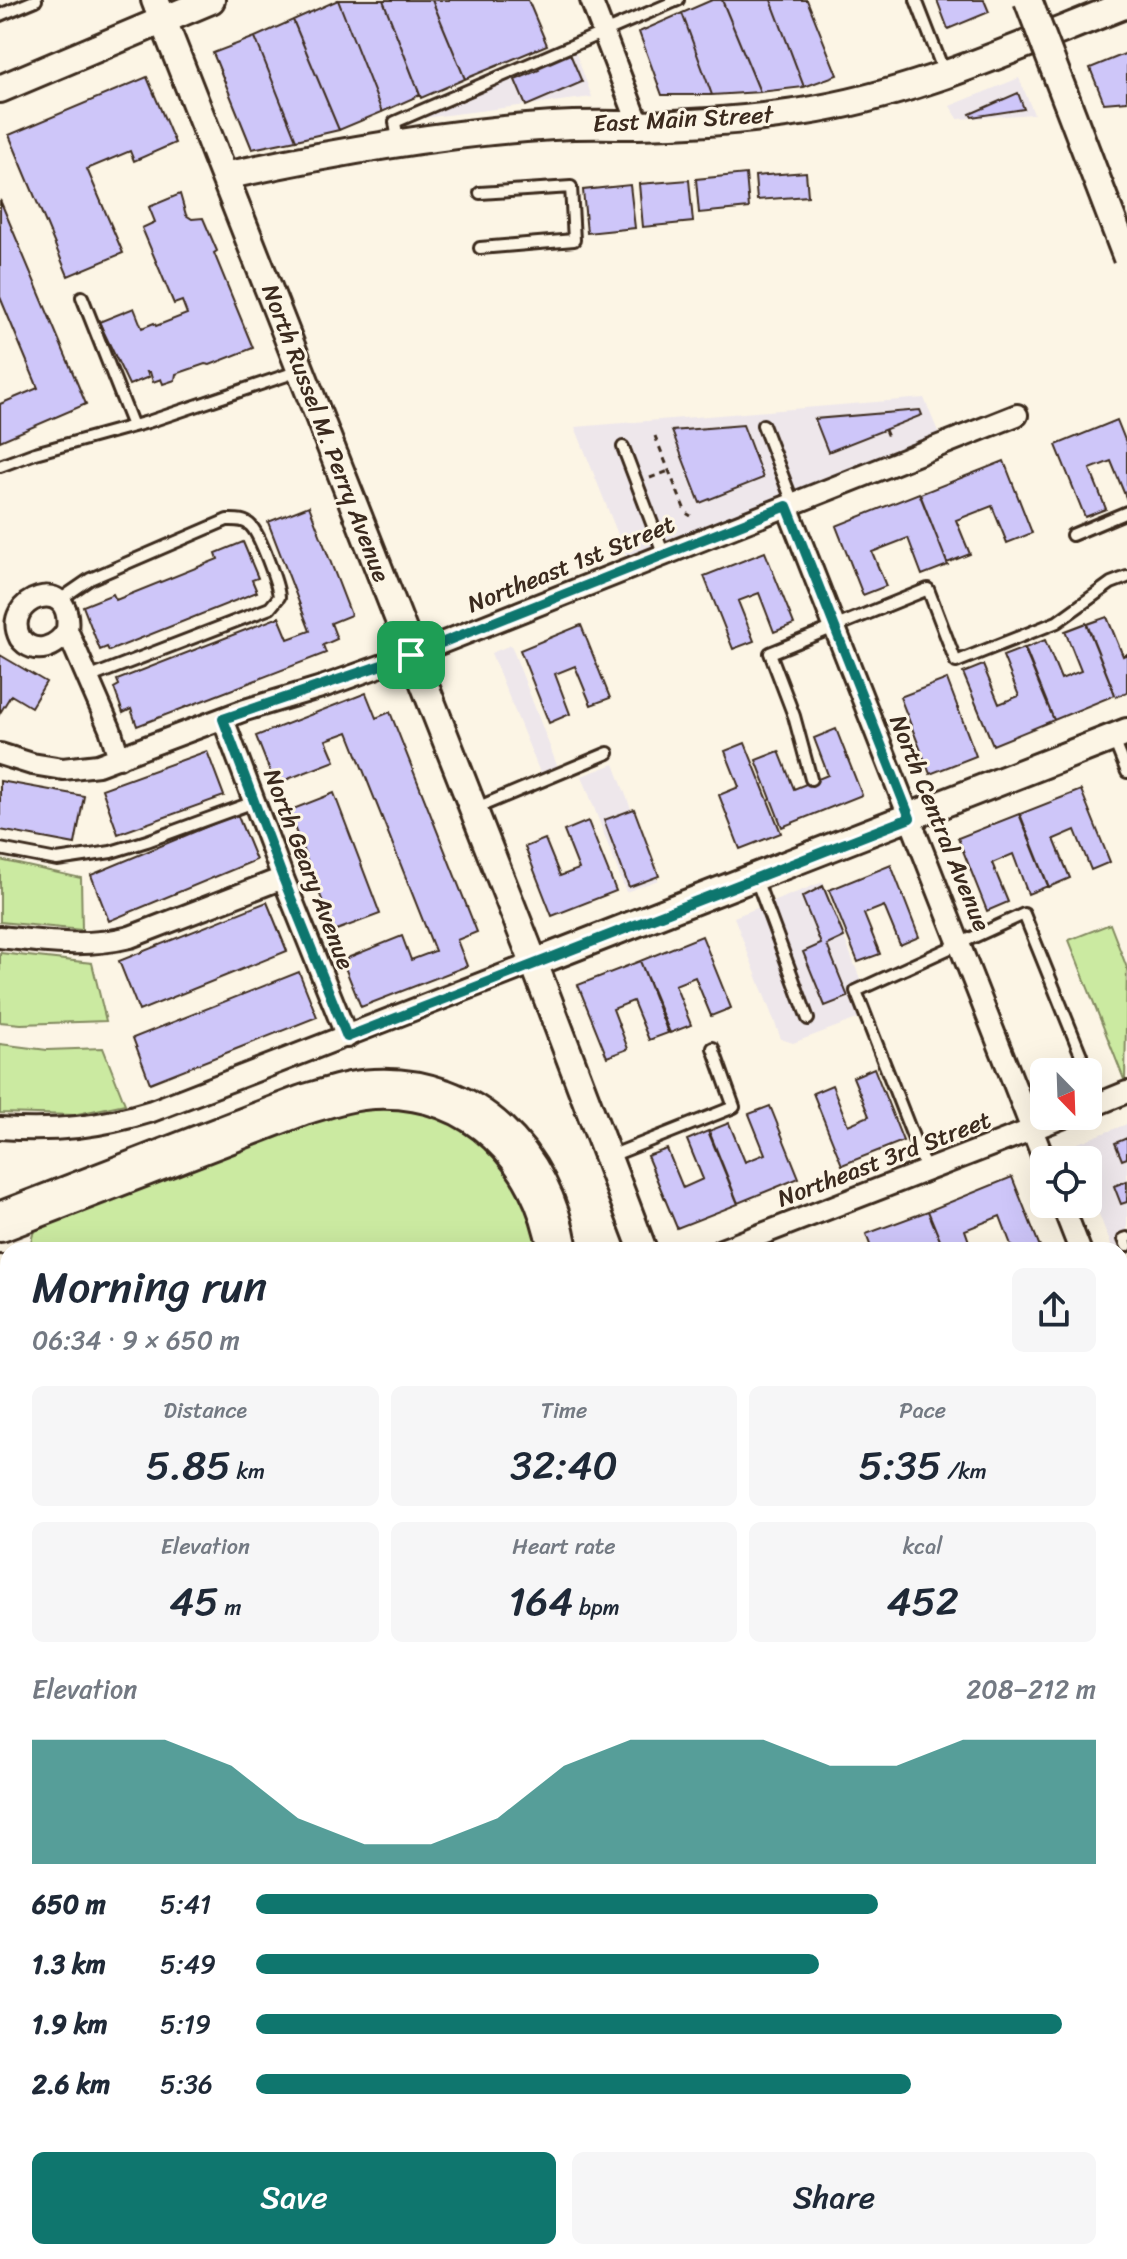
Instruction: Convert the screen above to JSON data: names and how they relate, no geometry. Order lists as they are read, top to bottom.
{
  "streets": {
    "street": [
      "East Main Street",
      "North Russel M. Perry Avenue",
      "Northeast 1st Street",
      "North Central Avenue",
      "North Geary Avenue",
      "Northeast 3rd Street"
    ]
  },
  "crossings": [
    ["East Main Street", "North Russel M. Perry Avenue"],
    ["North Russel M. Perry Avenue", "Northeast 1st Street"],
    ["Northeast 1st Street", "North Central Avenue"],
    ["Northeast 1st Street", "North Geary Avenue"],
    ["North Central Avenue", "Northeast 3rd Street"]
  ],
  "north": "bottom right",
  "page": {
    "heading": ["Morning run", "06:34 · 9 × 650 m"],
    "stats": [
      ["Distance", "5.85 km"],
      ["Time", "32:40"],
      ["Pace", "5:35 /km"],
      ["Elevation", "45 m"],
      ["Heart rate", "164 bpm"],
      ["kcal", "452"]
    ],
    "chart": ["Elevation", "208–212 m"],
    "list": [
      {
        "name": "650 m",
        "note": "5:41"
      },
      {
        "name": "1.3 km",
        "note": "5:49"
      },
      {
        "name": "1.9 km",
        "note": "5:19"
      },
      {
        "name": "2.6 km",
        "note": "5:36"
      }
    ],
    "buttons": ["Save", "Share"]
  }
}
